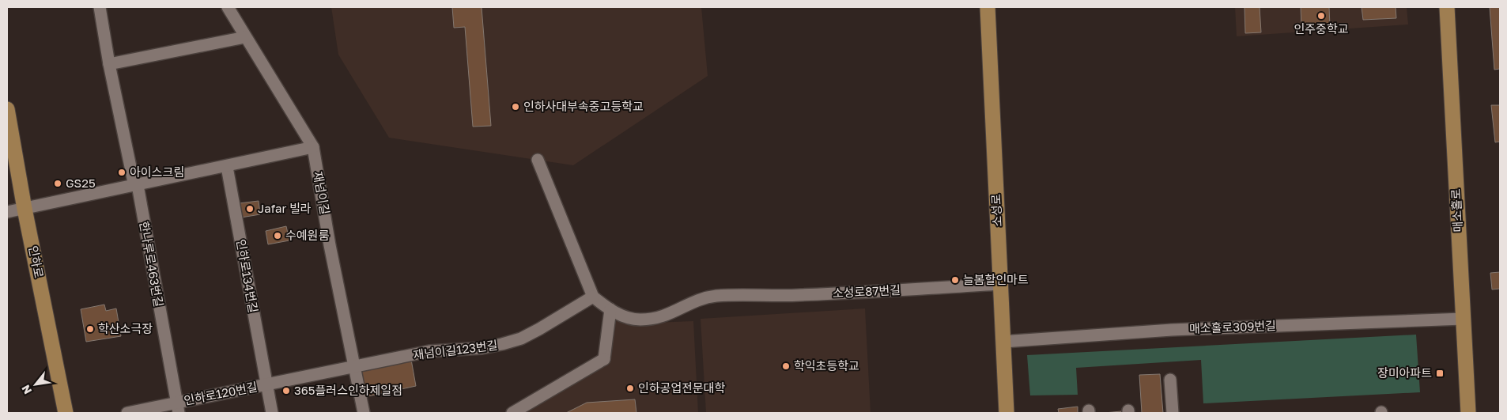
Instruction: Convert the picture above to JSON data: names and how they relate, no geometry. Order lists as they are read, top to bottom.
{
  "streets": {
    "main road": ["소성로", "매소홀로", "인하로"],
    "street": [
      "재넘이길",
      "한나루로463번길",
      "인하로134번길",
      "소성로87번길",
      "매소홀로309번길",
      "재넘이길123번길",
      "인하로120번길"
    ]
  },
  "crossings": [
    ["재넘이길", "재넘이길123번길"],
    ["재넘이길", "인하로120번길"],
    ["소성로", "소성로87번길"],
    ["소성로", "매소홀로309번길"],
    ["매소홀로", "매소홀로309번길"],
    ["한나루로463번길", "인하로120번길"],
    ["인하로134번길", "인하로120번길"],
    ["재넘이길123번길", "인하로120번길"]
  ],
  "places": {
    "other": [
      "인주중학교",
      "인하사대부속중고등학교",
      "아이스크림",
      "GS25",
      "Jafar 빌라",
      "수예원룸",
      "늘봄할인마트",
      "학산소극장",
      "학익초등학교",
      "인하공업전문대학",
      "365플러스인하제일점"
    ],
    "transit": ["장미아파트"]
  },
  "north": "bottom left"
}
